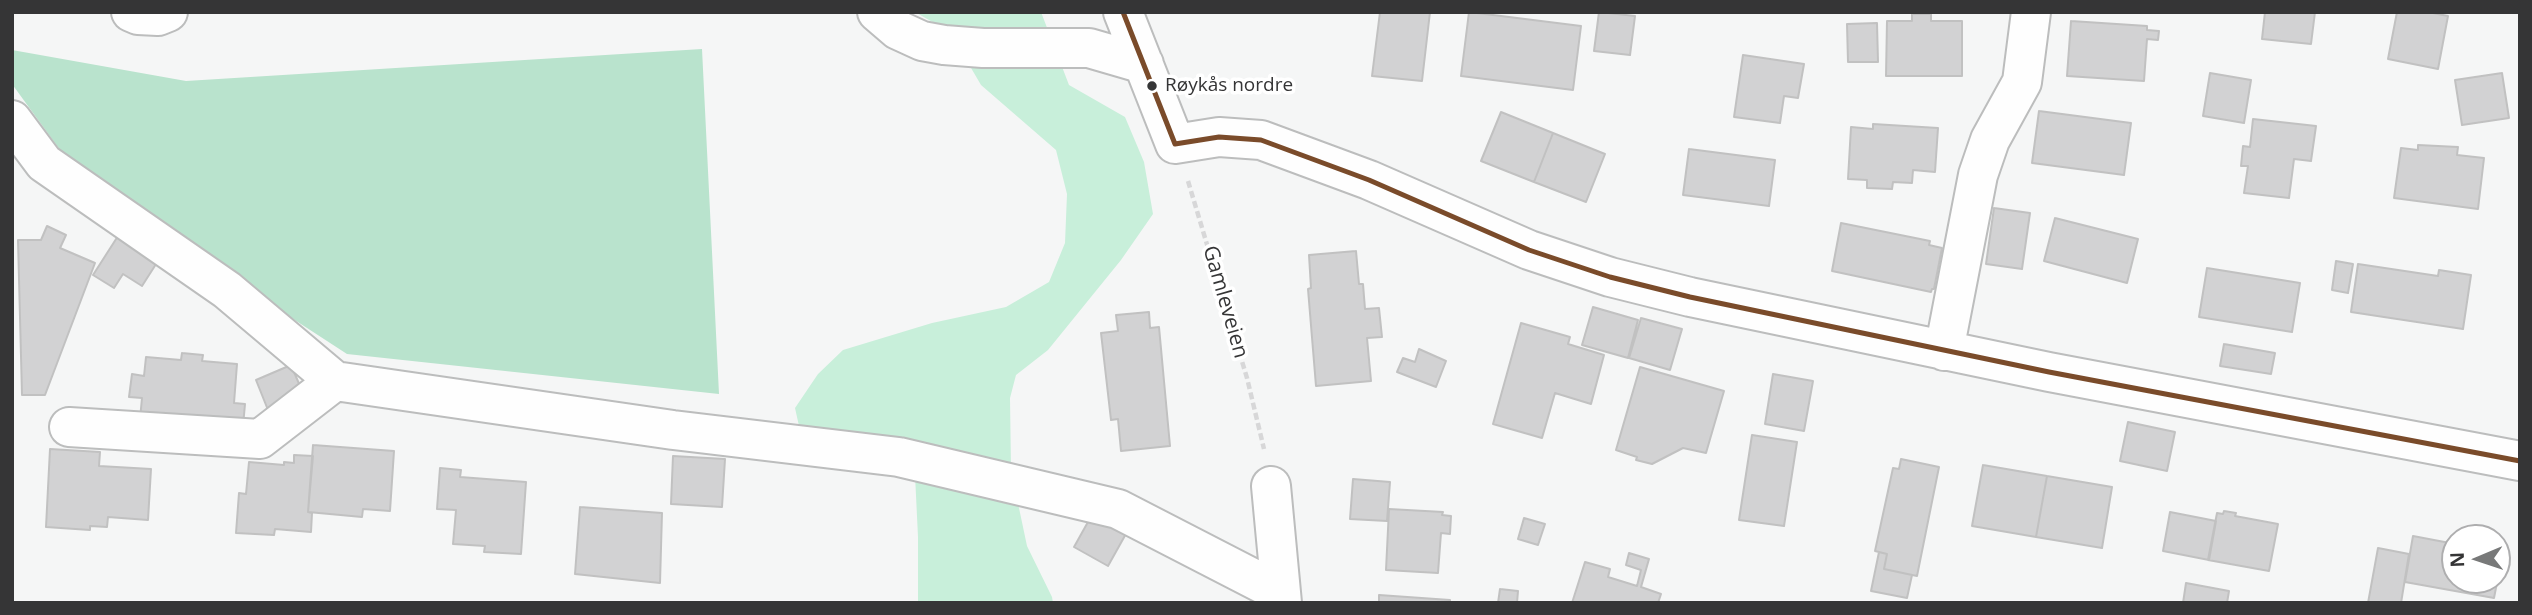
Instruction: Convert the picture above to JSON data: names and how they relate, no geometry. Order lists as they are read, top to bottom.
{
  "streets": {
    "path": ["Gamleveien"]
  },
  "places": ["Røykås nordre"],
  "north": "left"
}
